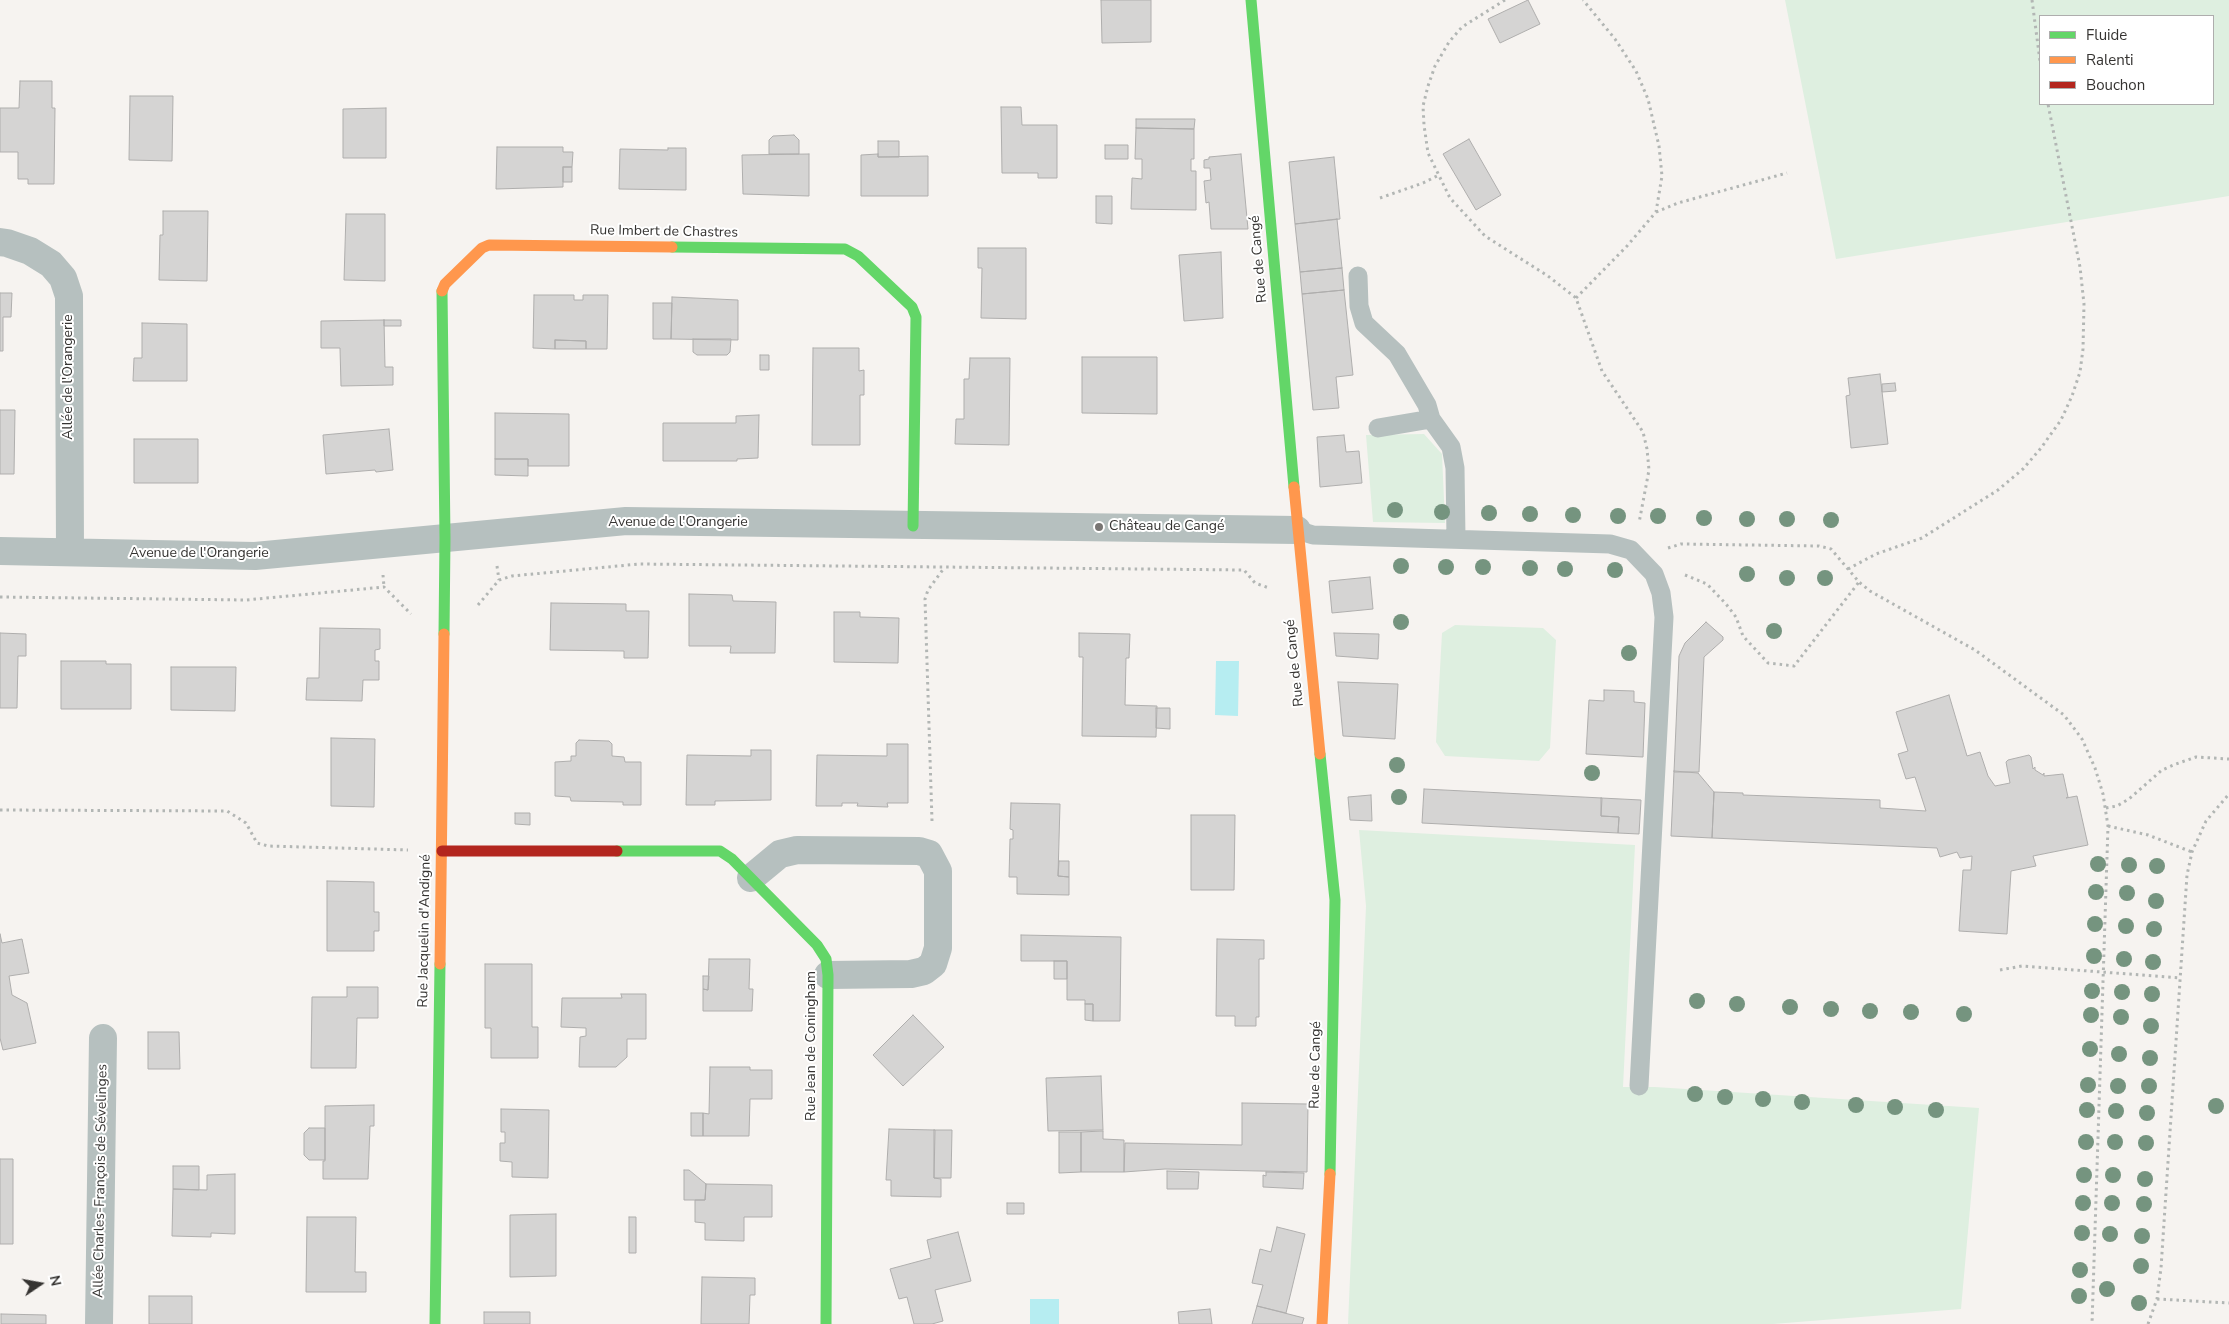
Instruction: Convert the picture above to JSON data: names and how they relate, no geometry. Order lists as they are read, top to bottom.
{
  "streets": {
    "street": [
      "Rue Imbert de Chastres",
      "Rue de Cangé",
      "Allée de l'Orangerie",
      "Avenue de l'Orangerie",
      "Rue Jacquelin d'Andigné",
      "Rue Jean de Coningham",
      "Allée Charles-François de Sévelinges"
    ]
  },
  "crossings": [
    ["Rue Imbert de Chastres", "Avenue de l'Orangerie"],
    ["Rue Imbert de Chastres", "Rue Jacquelin d'Andigné"],
    ["Rue de Cangé", "Avenue de l'Orangerie"],
    ["Allée de l'Orangerie", "Avenue de l'Orangerie"],
    ["Avenue de l'Orangerie", "Rue Jacquelin d'Andigné"],
    ["Rue Jacquelin d'Andigné", "Rue Jean de Coningham"]
  ],
  "places": ["Château de Cangé"],
  "legend": ["Fluide", "Ralenti", "Bouchon"],
  "north": "right"
}
